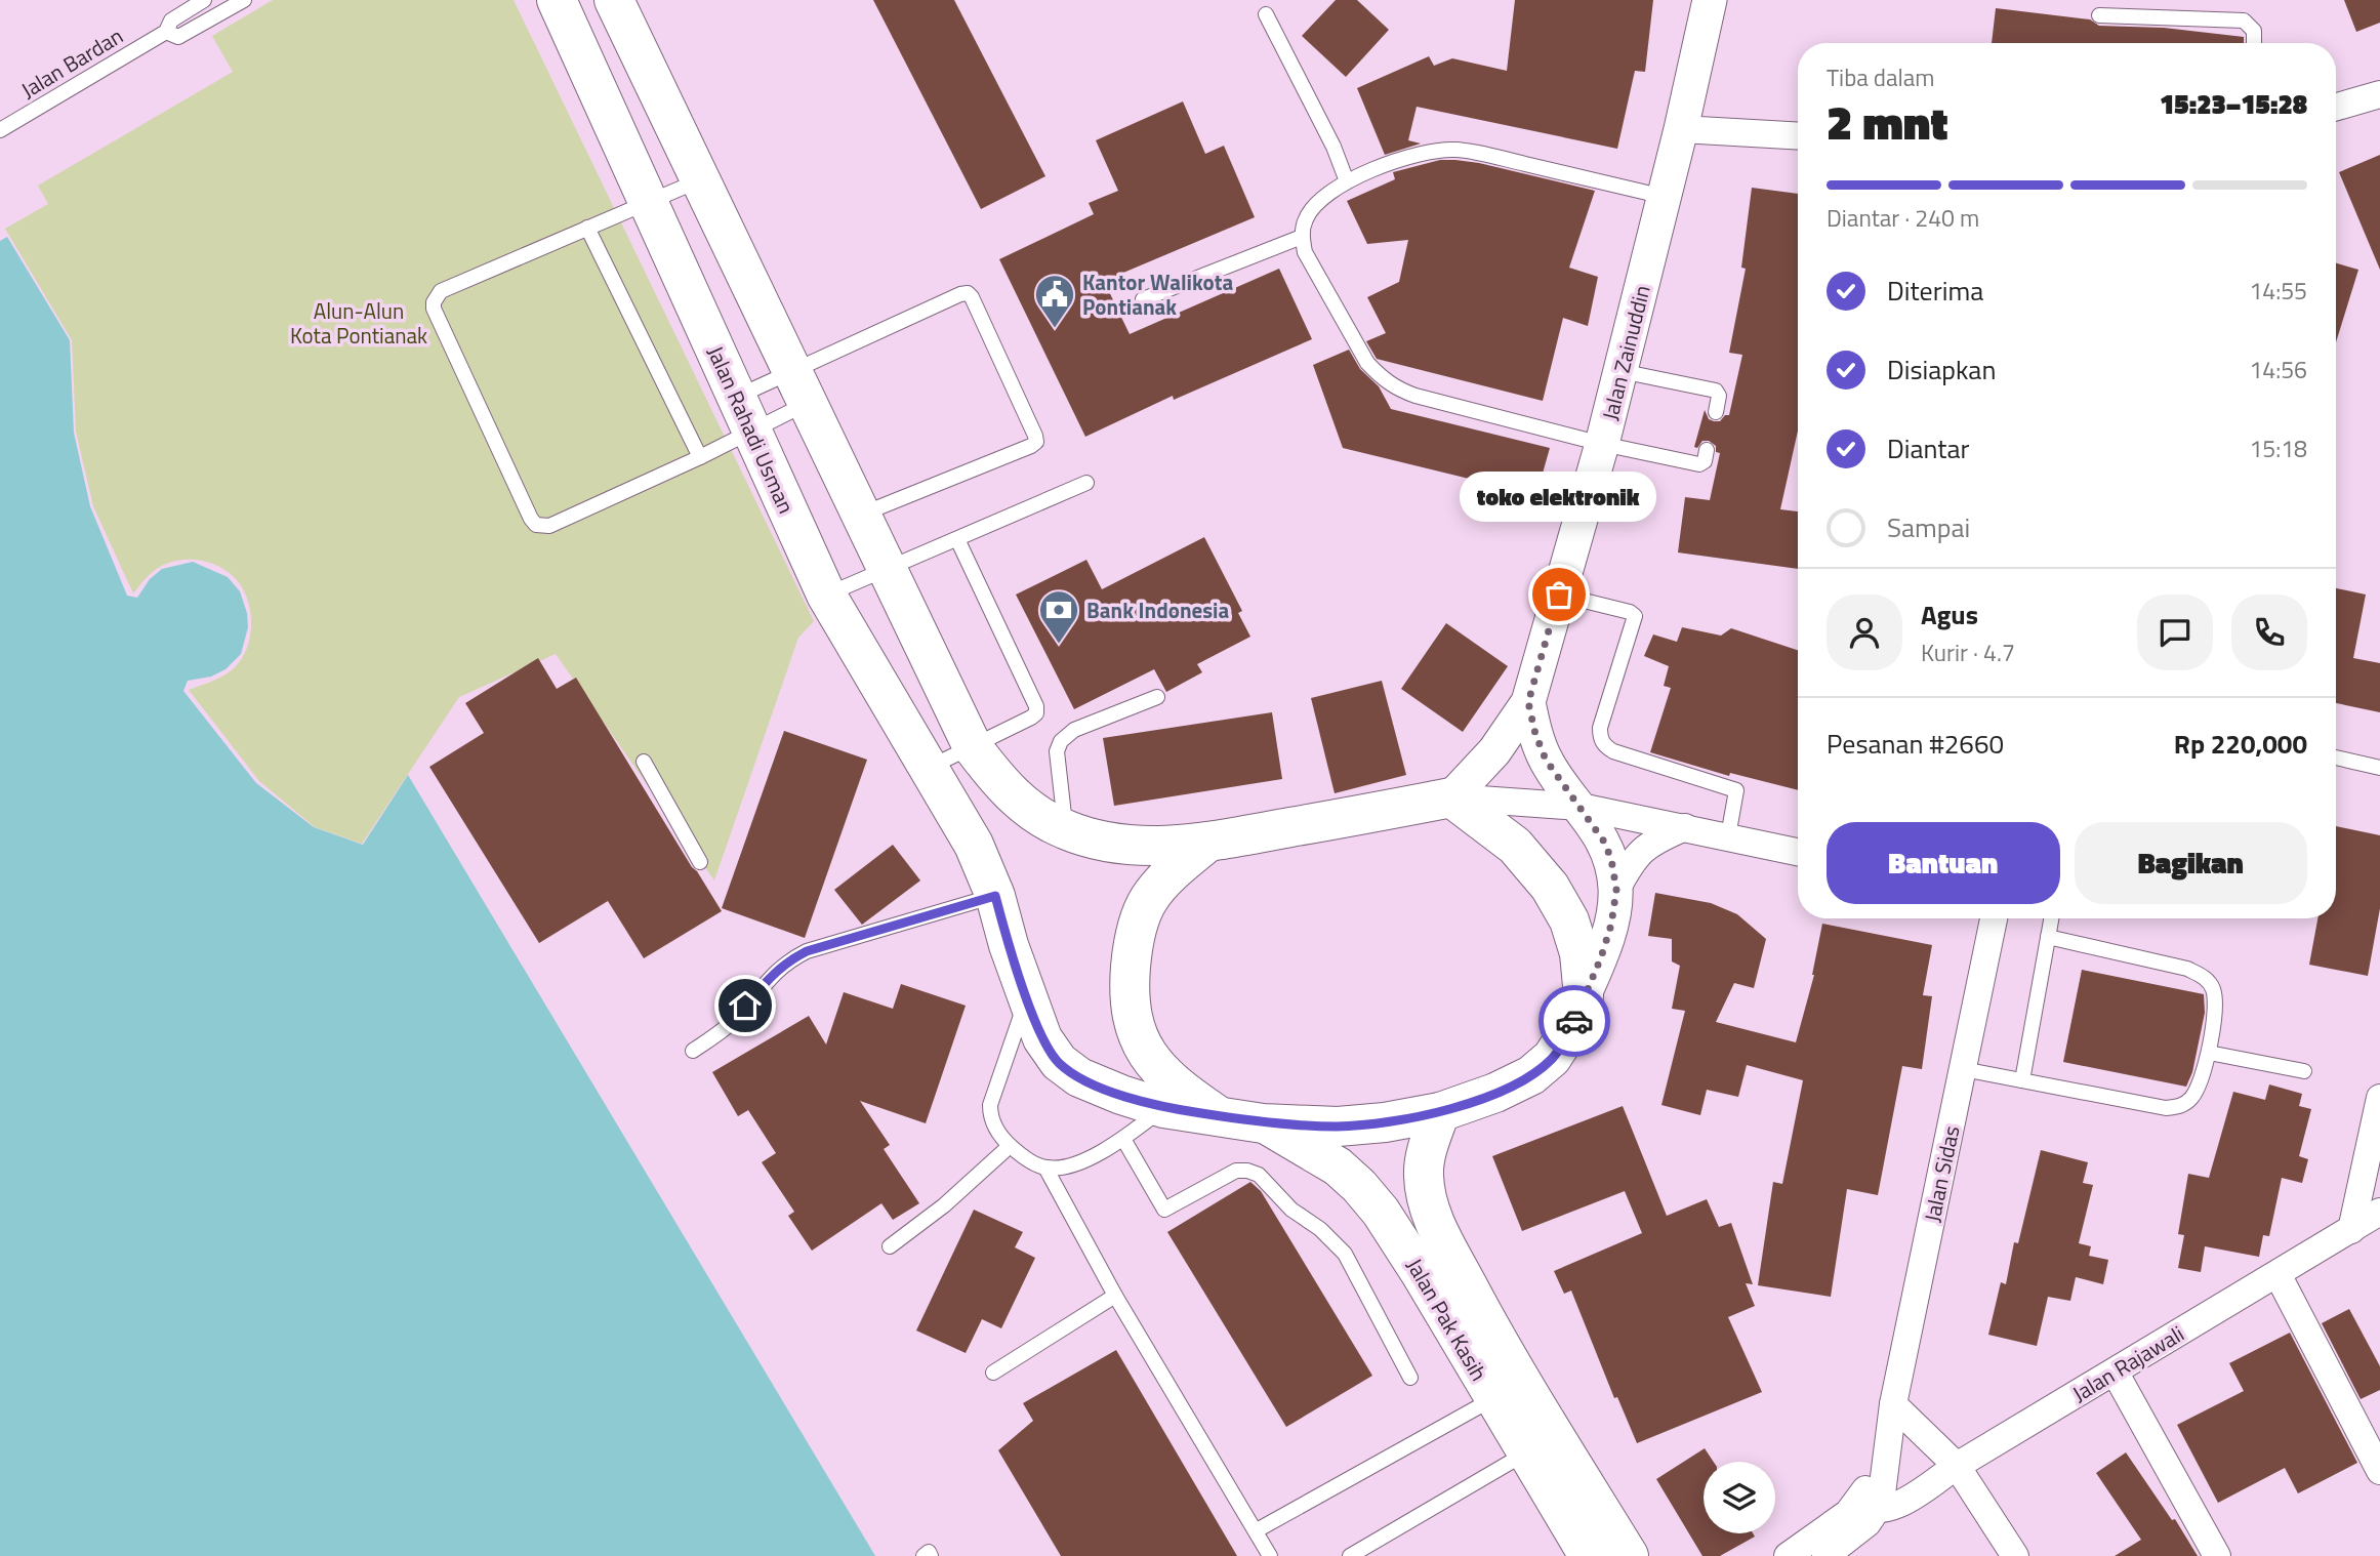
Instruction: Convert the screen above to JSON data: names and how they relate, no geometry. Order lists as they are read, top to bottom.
{
  "streets": {
    "highway": ["Jalan Rahadi Usman", "Jalan Pak Kasih"],
    "street": ["Jalan Zainuddin", "Jalan Sidas", "Jalan Rajawali"],
    "lane": ["Jalan Bardan"]
  },
  "crossings": [
    ["Jalan Rahadi Usman", "Jalan Pak Kasih"],
    ["Jalan Sidas", "Jalan Rajawali"]
  ],
  "parks": ["Alun-Alun Kota Pontianak"],
  "places": {
    "public building": ["Kantor Walikota Pontianak"],
    "other": ["toko elektronik"],
    "bank": ["Bank Indonesia"]
  },
  "page": {
    "heading": ["2 mnt", "Tiba dalam", "15:23–15:28"],
    "panel": [
      "Agus",
      "Kurir · 4.7",
      "Pesanan #2660",
      "Rp 220,000"
    ],
    "bar": "Diantar · 240 m",
    "list": [
      ["Diterima", "14:55"],
      ["Disiapkan", "14:56"],
      ["Diantar", "15:18"],
      "Sampai"
    ],
    "bubble": "toko elektronik",
    "buttons": ["Bantuan", "Bagikan"]
  }
}
